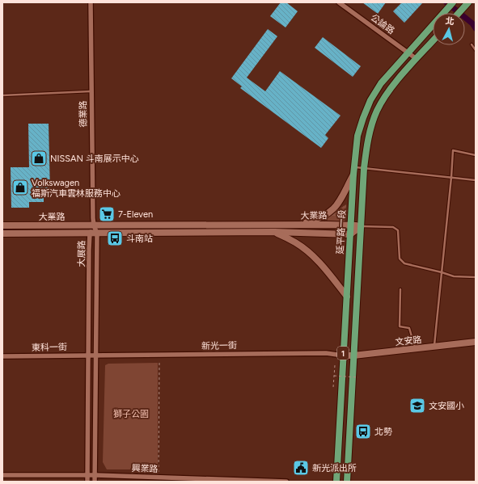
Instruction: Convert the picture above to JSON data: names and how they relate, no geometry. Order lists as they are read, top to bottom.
{
  "streets": {
    "main road": [
      "大業路",
      "延平路一段",
      "文安路",
      "1"
    ],
    "street": [
      "公論路",
      "德業路",
      "大展路",
      "新光一街",
      "東科一街",
      "興業路"
    ]
  },
  "crossings": [
    ["公論路", "延平路一段"],
    ["公論路", "1"],
    ["德業路", "大業路"],
    ["德業路", "大展路"],
    ["大業路", "延平路一段"],
    ["大業路", "大展路"],
    ["大業路", "1"],
    ["延平路一段", "文安路"],
    ["延平路一段", "新光一街"],
    ["大展路", "新光一街"],
    ["大展路", "東科一街"],
    ["大展路", "興業路"],
    ["文安路", "新光一街"],
    ["文安路", "1"],
    ["新光一街", "東科一街"]
  ],
  "parks": ["獅子公園"],
  "places": {
    "shop": ["NISSAN 斗南展示中心", "Volkswagen 福斯汽車雲林服務中心"],
    "supermarket": ["7-Eleven"],
    "bus stop": ["斗南站", "北勢"],
    "school or university": ["文安國小"],
    "public building": ["新光派出所"]
  },
  "north": "top"
}
